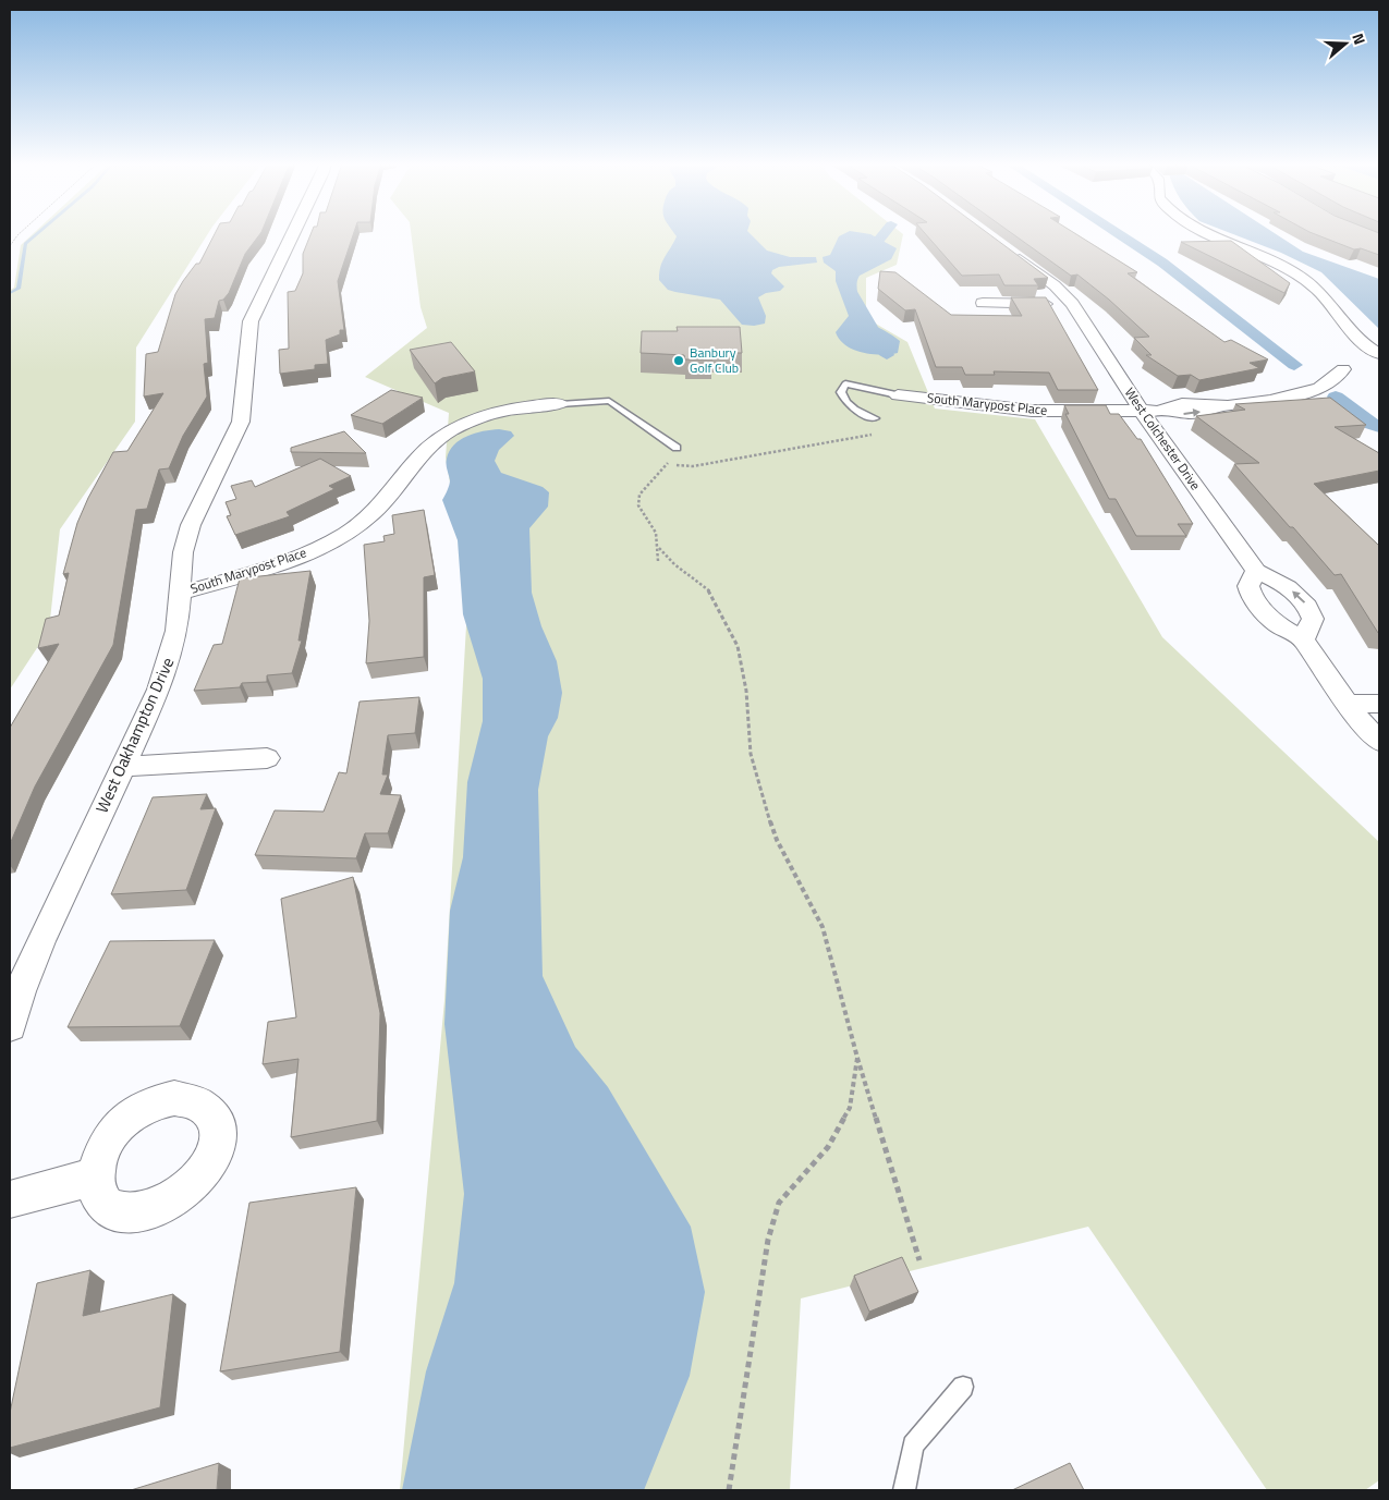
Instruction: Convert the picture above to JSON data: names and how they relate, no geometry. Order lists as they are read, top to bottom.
{
  "streets": {
    "street": ["South Marypost Place", "West Colchester Drive", "West Oakhampton Drive"]
  },
  "crossings": [
    ["South Marypost Place", "West Colchester Drive"],
    ["South Marypost Place", "West Oakhampton Drive"]
  ],
  "places": ["Banbury Golf Club"],
  "north": "right"
}
